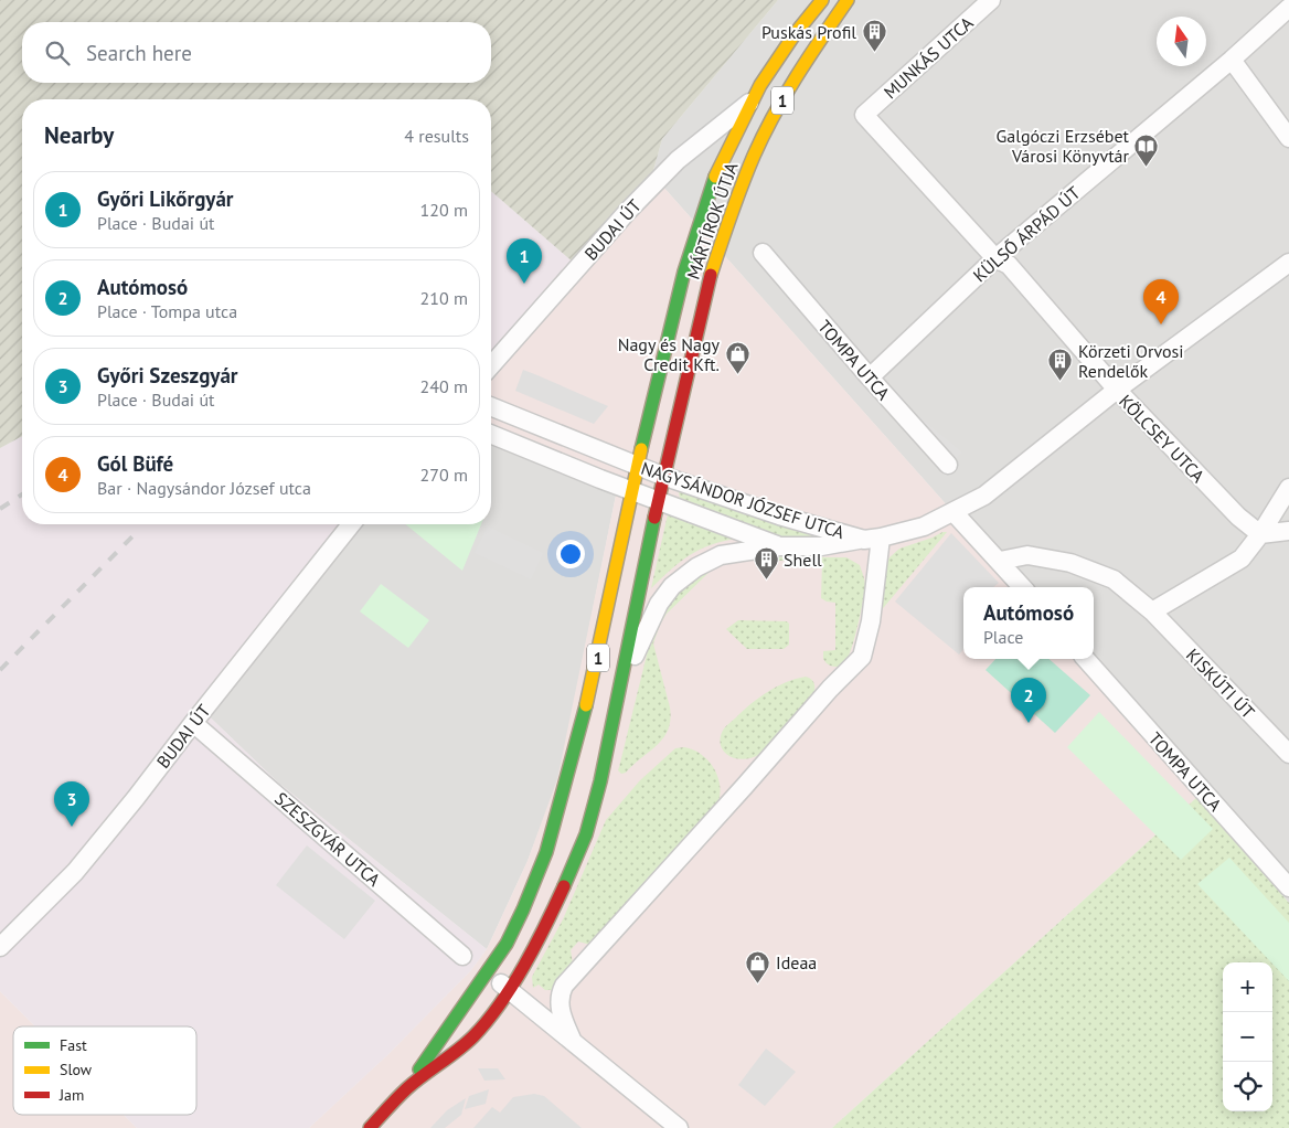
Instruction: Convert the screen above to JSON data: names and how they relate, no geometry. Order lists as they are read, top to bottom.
{
  "streets": {
    "main road": ["1", "MÁRTÍROK ÚTJA"],
    "street": [
      "MUNKÁS UTCA",
      "BUDAI ÚT",
      "KÜLSŐ ÁRPÁD ÚT",
      "TOMPA UTCA",
      "KÖLCSEY UTCA",
      "NAGYSÁNDOR JÓZSEF UTCA",
      "KISKÚTI ÚT",
      "SZESZGYÁR UTCA"
    ]
  },
  "crossings": [
    ["MUNKÁS UTCA", "KÖLCSEY UTCA"],
    ["1", "MÁRTÍROK ÚTJA"],
    ["1", "NAGYSÁNDOR JÓZSEF UTCA"],
    ["MÁRTÍROK ÚTJA", "BUDAI ÚT"],
    ["MÁRTÍROK ÚTJA", "NAGYSÁNDOR JÓZSEF UTCA"],
    ["BUDAI ÚT", "SZESZGYÁR UTCA"],
    ["KÜLSŐ ÁRPÁD ÚT", "TOMPA UTCA"],
    ["KÜLSŐ ÁRPÁD ÚT", "KÖLCSEY UTCA"]
  ],
  "places": {
    "building": ["Puskás Profil", "Körzeti Orvosi Rendelők", "Shell"],
    "library": ["Galgóczi Erzsébet Városi Könyvtár"],
    "shop": ["Nagy és Nagy Credit Kft.", "Ideaa"]
  },
  "legend": ["Fast", "Slow", "Jam"],
  "north": "top",
  "page": {
    "search": "Search here",
    "heading": ["Nearby", "4 results"],
    "list": [
      {
        "mark": "1",
        "name": "Győri Likőrgyár",
        "note": "Place · Budai út",
        "value": "120 m"
      },
      {
        "mark": "2",
        "name": "Autómosó",
        "note": "Place · Tompa utca",
        "value": "210 m"
      },
      {
        "mark": "3",
        "name": "Győri Szeszgyár",
        "note": "Place · Budai út",
        "value": "240 m"
      },
      {
        "mark": "4",
        "name": "Gól Büfé",
        "note": "Bar · Nagysándor József utca",
        "value": "270 m"
      }
    ],
    "pins": [
      "1",
      "4",
      "2",
      "3"
    ],
    "popup": ["Autómosó", "Place"],
    "map_buttons": ["+", "−"]
  }
}
